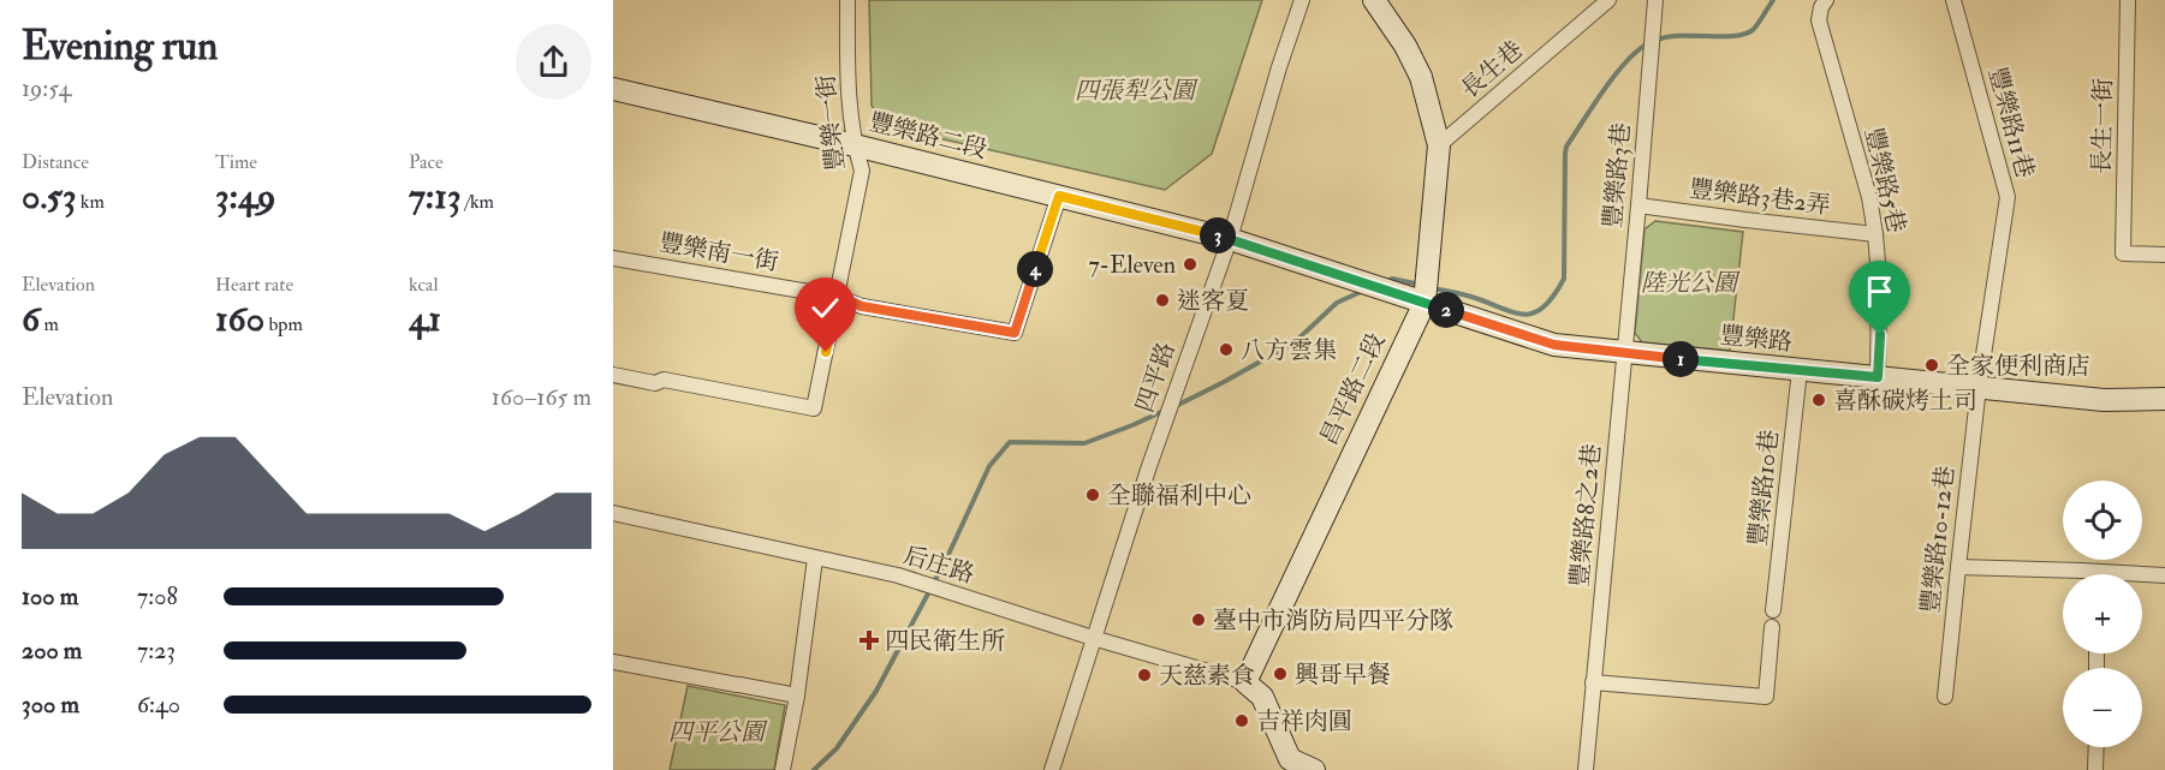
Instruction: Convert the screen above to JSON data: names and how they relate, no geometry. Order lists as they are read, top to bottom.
{
  "streets": {
    "street": [
      "長生巷",
      "豐樂一街",
      "豐樂路11巷",
      "長生一街",
      "豐樂路二段",
      "豐樂路3巷",
      "豐樂路5巷",
      "豐樂路3巷2弄",
      "豐樂南一街",
      "豐樂路",
      "四平路",
      "昌平路二段",
      "豐樂路10巷",
      "豐樂路8之2巷",
      "豐樂路10-12巷",
      "后庄路"
    ]
  },
  "crossings": [
    ["長生巷", "昌平路二段"],
    ["豐樂一街", "豐樂路二段"],
    ["豐樂一街", "豐樂南一街"],
    ["豐樂路11巷", "豐樂路"],
    ["豐樂路11巷", "豐樂路10-12巷"],
    ["豐樂路二段", "豐樂南一街"],
    ["豐樂路二段", "豐樂路"],
    ["豐樂路二段", "四平路"],
    ["豐樂路3巷", "豐樂路3巷2弄"],
    ["豐樂路3巷", "豐樂路"],
    ["豐樂路3巷", "豐樂路8之2巷"],
    ["豐樂路5巷", "豐樂路3巷2弄"],
    ["豐樂路5巷", "豐樂路"],
    ["豐樂路", "四平路"],
    ["豐樂路", "昌平路二段"],
    ["豐樂路", "豐樂路10巷"],
    ["豐樂路", "豐樂路8之2巷"],
    ["豐樂路", "豐樂路10-12巷"],
    ["四平路", "后庄路"],
    ["昌平路二段", "后庄路"]
  ],
  "parks": ["四張犁公園", "陸光公園", "四平公園"],
  "places": {
    "other": [
      "7-Eleven",
      "迷客夏",
      "八方雲集",
      "全家便利商店",
      "喜酥碳烤土司",
      "全聯福利中心",
      "臺中市消防局四平分隊",
      "興哥早餐",
      "天慈素食",
      "吉祥肉圓"
    ],
    "health": ["四民衛生所"]
  },
  "page": {
    "heading": ["Evening run", "19:54"],
    "stats": [
      ["Distance", "0.53 km"],
      ["Time", "3:49"],
      ["Pace", "7:13 /km"],
      ["Elevation", "6 m"],
      ["Heart rate", "160 bpm"],
      ["kcal", "41"]
    ],
    "pins": [
      "3",
      "4",
      "2",
      "1"
    ],
    "chart": ["Elevation", "160–165 m"],
    "map_buttons": ["+", "−"],
    "list": [
      {
        "name": "100 m",
        "note": "7:08"
      },
      {
        "name": "200 m",
        "note": "7:23"
      },
      {
        "name": "300 m",
        "note": "6:40"
      }
    ]
  }
}
